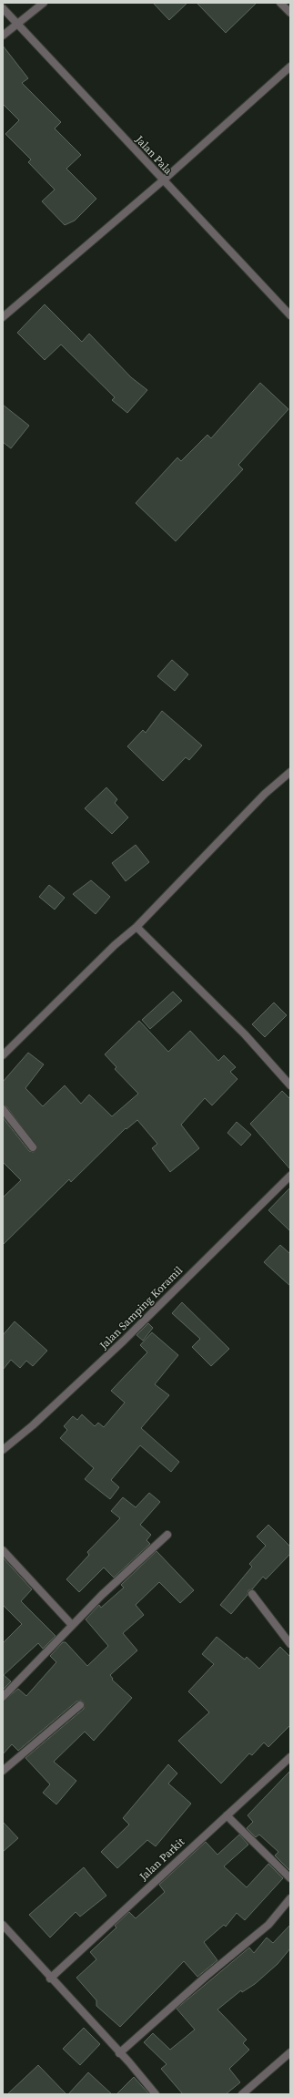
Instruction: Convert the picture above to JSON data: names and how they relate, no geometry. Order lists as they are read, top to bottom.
{
  "streets": {
    "street": ["Jalan Pala", "Jalan Samping Koramil", "Jalan Parkit"]
  }
}
